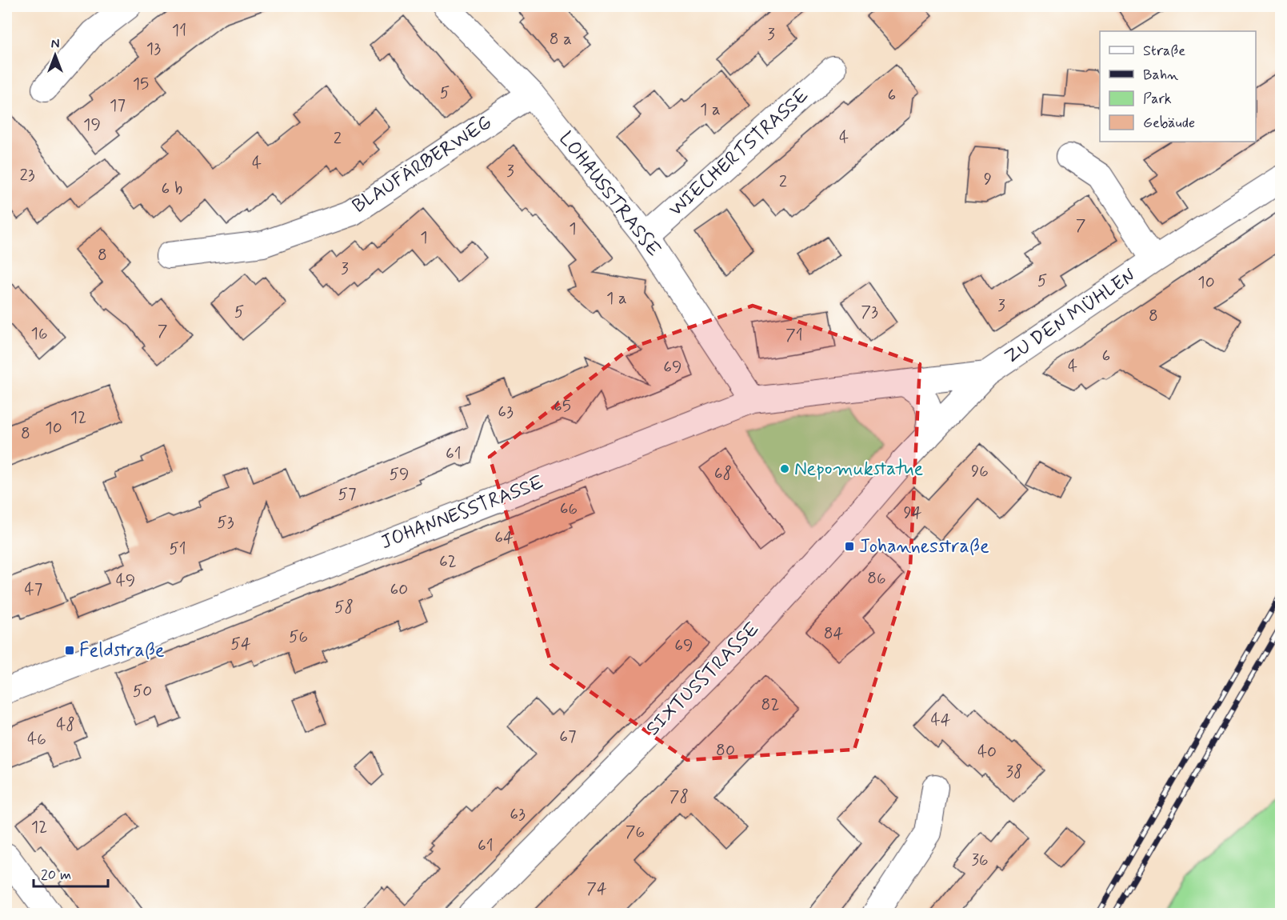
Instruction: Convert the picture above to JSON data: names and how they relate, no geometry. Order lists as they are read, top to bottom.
{
  "streets": {
    "street": [
      "WIECHERTSTRASSE",
      "BLAUFÄRBERWEG",
      "LOHAUSSTRASSE",
      "ZU DEN MÜHLEN",
      "JOHANNESSTRASSE",
      "SIXTUSSTRASSE"
    ]
  },
  "crossings": [
    ["WIECHERTSTRASSE", "LOHAUSSTRASSE"],
    ["BLAUFÄRBERWEG", "LOHAUSSTRASSE"],
    ["LOHAUSSTRASSE", "JOHANNESSTRASSE"],
    ["ZU DEN MÜHLEN", "JOHANNESSTRASSE"],
    ["ZU DEN MÜHLEN", "SIXTUSSTRASSE"],
    ["JOHANNESSTRASSE", "SIXTUSSTRASSE"]
  ],
  "places": {
    "other": ["Nepomukstatue"],
    "transit": ["Johannesstraße", "Feldstraße"]
  },
  "house_numbers": [
    "11",
    "3",
    "8 a",
    "13",
    "15",
    "5",
    "6",
    "17",
    "1 a",
    "19",
    "4",
    "2",
    "4",
    "3",
    "23",
    "9",
    "2",
    "6 b",
    "7",
    "1",
    "1",
    "8",
    "3",
    "5",
    "10",
    "1 a",
    "3",
    "5",
    "73",
    "8",
    "7",
    "16",
    "71",
    "6",
    "4",
    "69",
    "65",
    "63",
    "12",
    "10",
    "8",
    "61",
    "96",
    "68",
    "59",
    "57",
    "66",
    "94",
    "53",
    "64",
    "51",
    "62",
    "86",
    "49",
    "47",
    "60",
    "58",
    "84",
    "56",
    "54",
    "69",
    "50",
    "82",
    "44",
    "48",
    "67",
    "46",
    "80",
    "40",
    "38",
    "78",
    "63",
    "12",
    "76",
    "61",
    "36",
    "74"
  ],
  "legend": [
    "Straße",
    "Bahn",
    "Park",
    "Gebäude"
  ],
  "scale_bar": "20 m",
  "north": "top"
}
